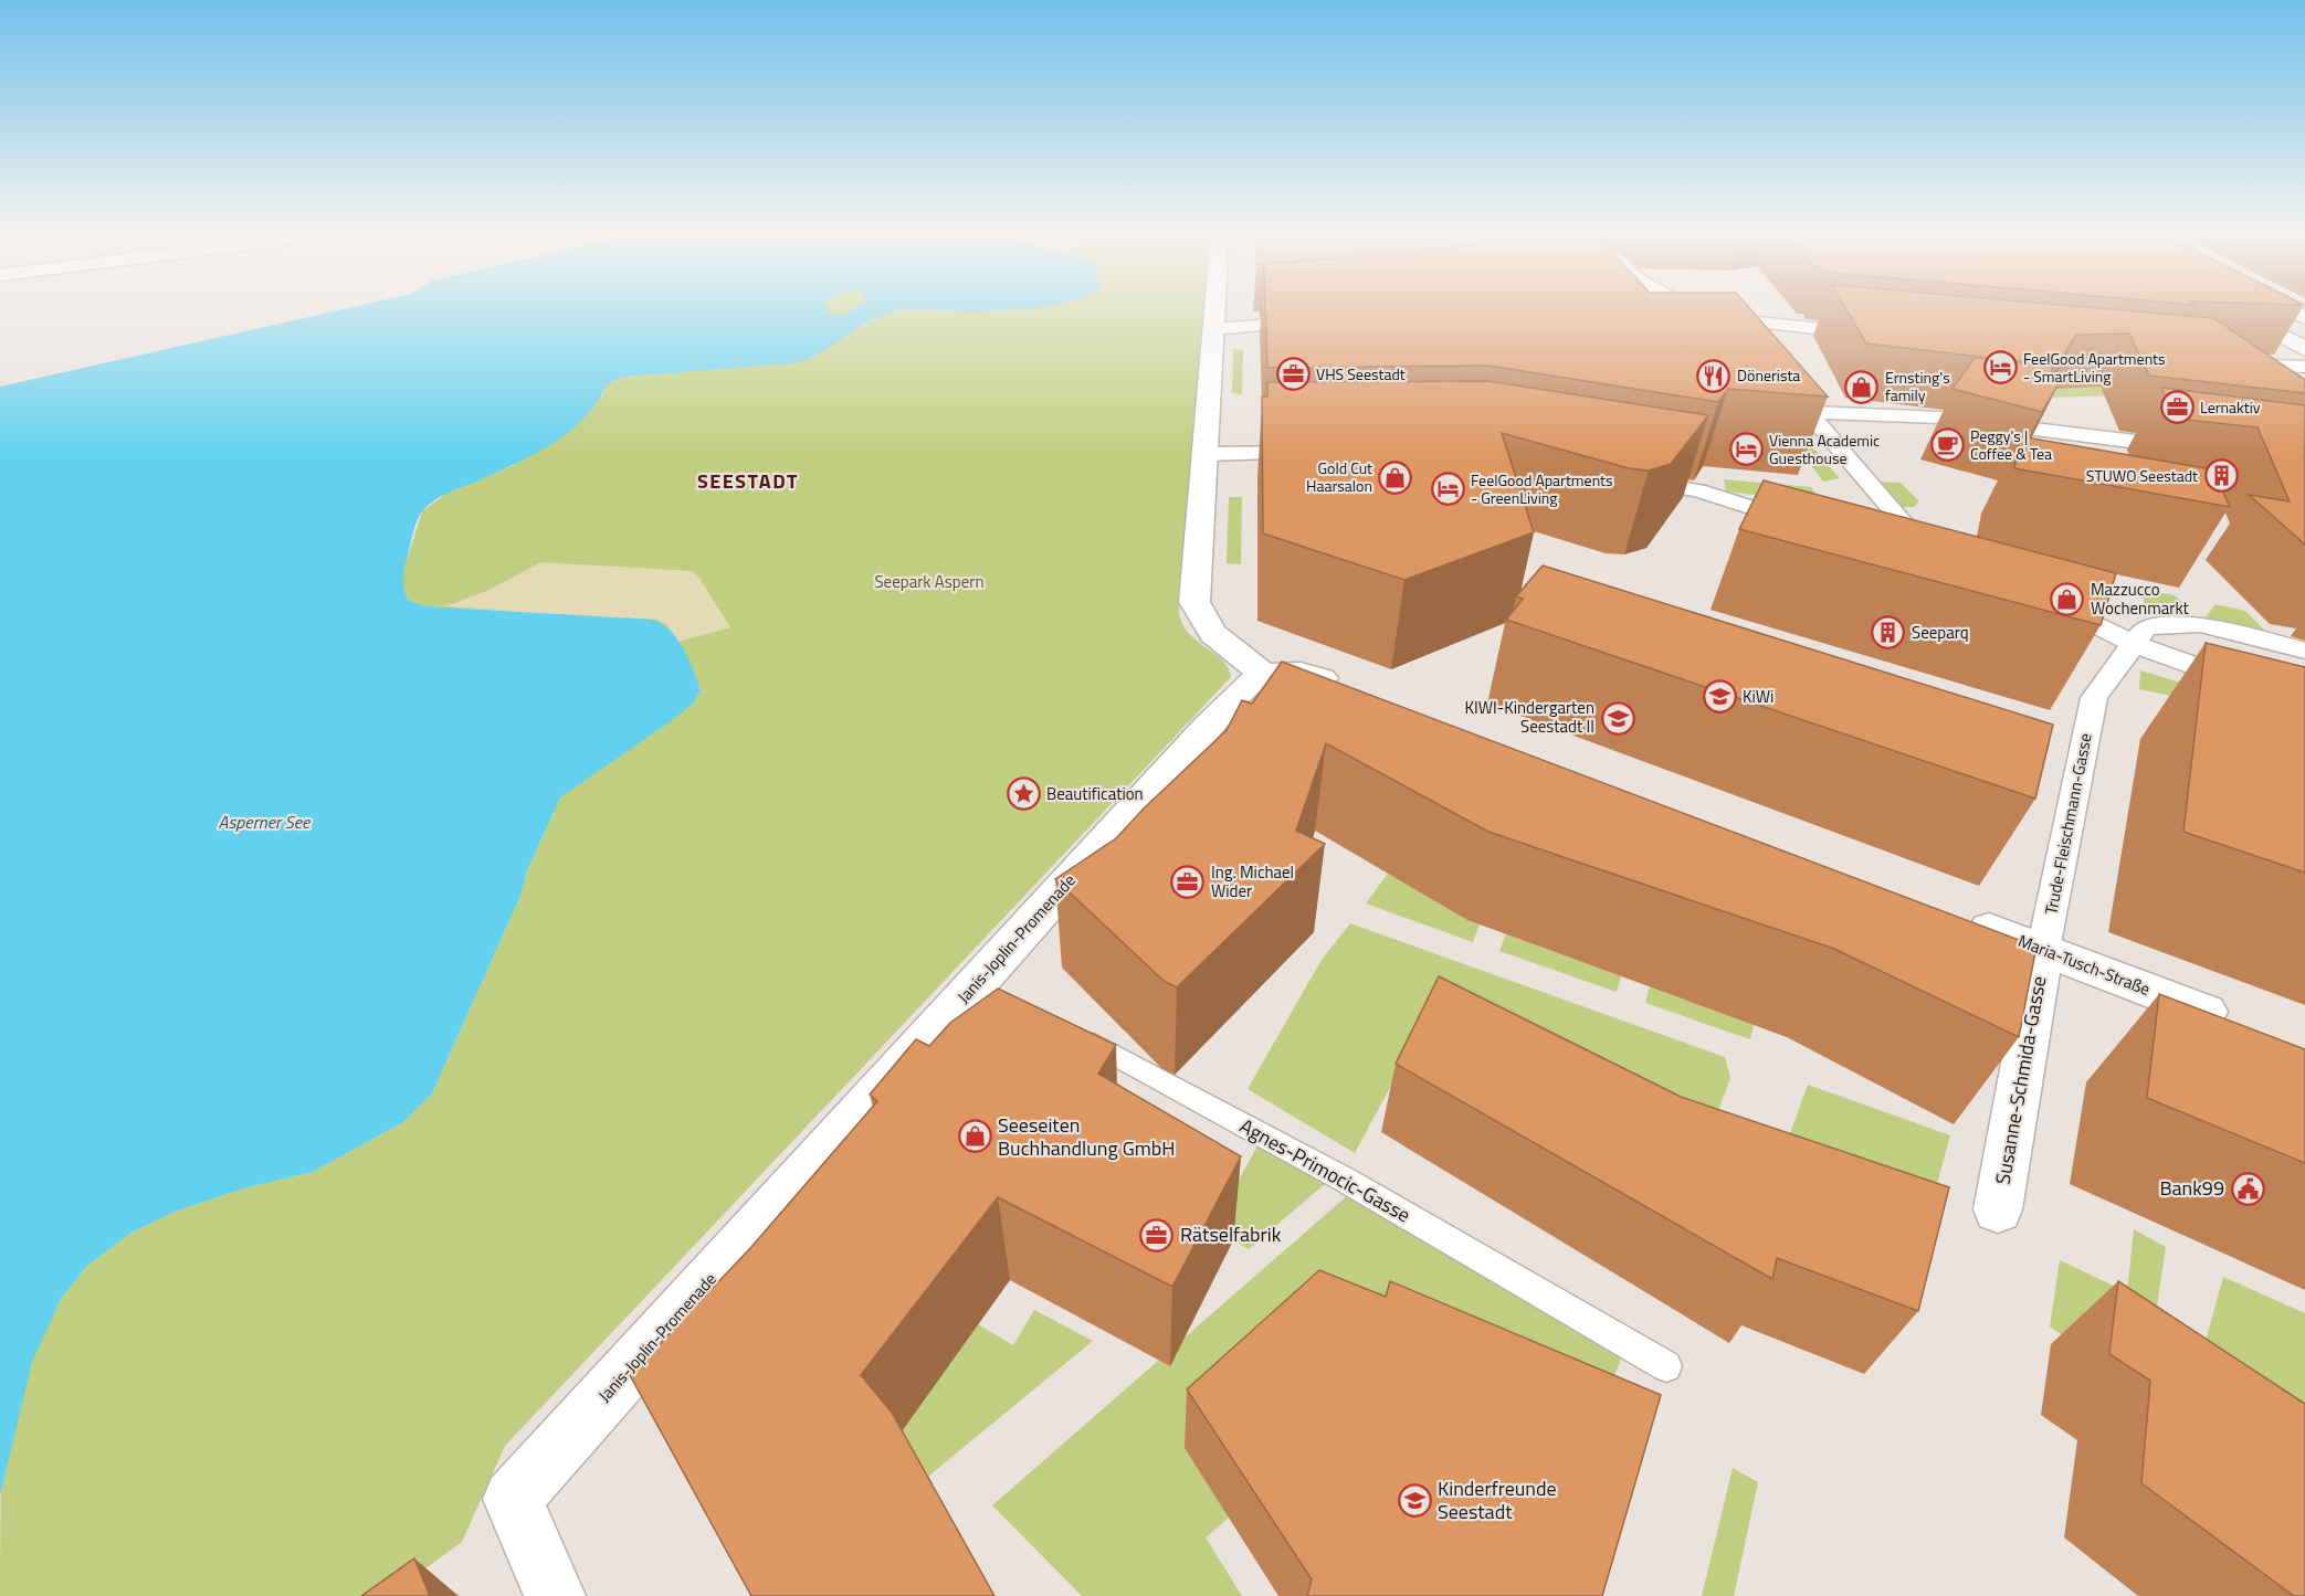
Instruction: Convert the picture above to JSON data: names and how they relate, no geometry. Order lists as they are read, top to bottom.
{
  "streets": {
    "street": [
      "Trude-Fleischmann-Gasse",
      "Janis-Joplin-Promenade",
      "Maria-Tusch-Straße",
      "Susanne-Schmida-Gasse"
    ],
    "lane": ["Agnes-Primocic-Gasse"]
  },
  "crossings": [
    ["Trude-Fleischmann-Gasse", "Maria-Tusch-Straße"],
    ["Trude-Fleischmann-Gasse", "Susanne-Schmida-Gasse"],
    ["Maria-Tusch-Straße", "Susanne-Schmida-Gasse"]
  ],
  "districts": ["SEESTADT"],
  "water": ["Asperner See"],
  "parks": ["Seepark Aspern"],
  "places": {
    "hotel": ["FeelGood Apartments - SmartLiving", "Vienna Academic Guesthouse", "FeelGood Apartments - GreenLiving"],
    "office": [
      "VHS Seestadt",
      "Lernaktiv",
      "Ing. Michael Wider",
      "Rätselfabrik"
    ],
    "restaurant": ["Dönerista"],
    "shop": [
      "Ernsting's family",
      "Gold Cut Haarsalon",
      "Mazzucco Wochenmarkt",
      "Seeseiten Buchhandlung GmbH"
    ],
    "cafe": ["Peggy's | Coffee & Tea"],
    "building": ["STUWO Seestadt", "Seeparq"],
    "school or university": ["KiWi", "KIWI-Kindergarten Seestadt II", "Kinderfreunde Seestadt"],
    "place": ["Beautification"],
    "public building": ["Bank99"]
  }
}
